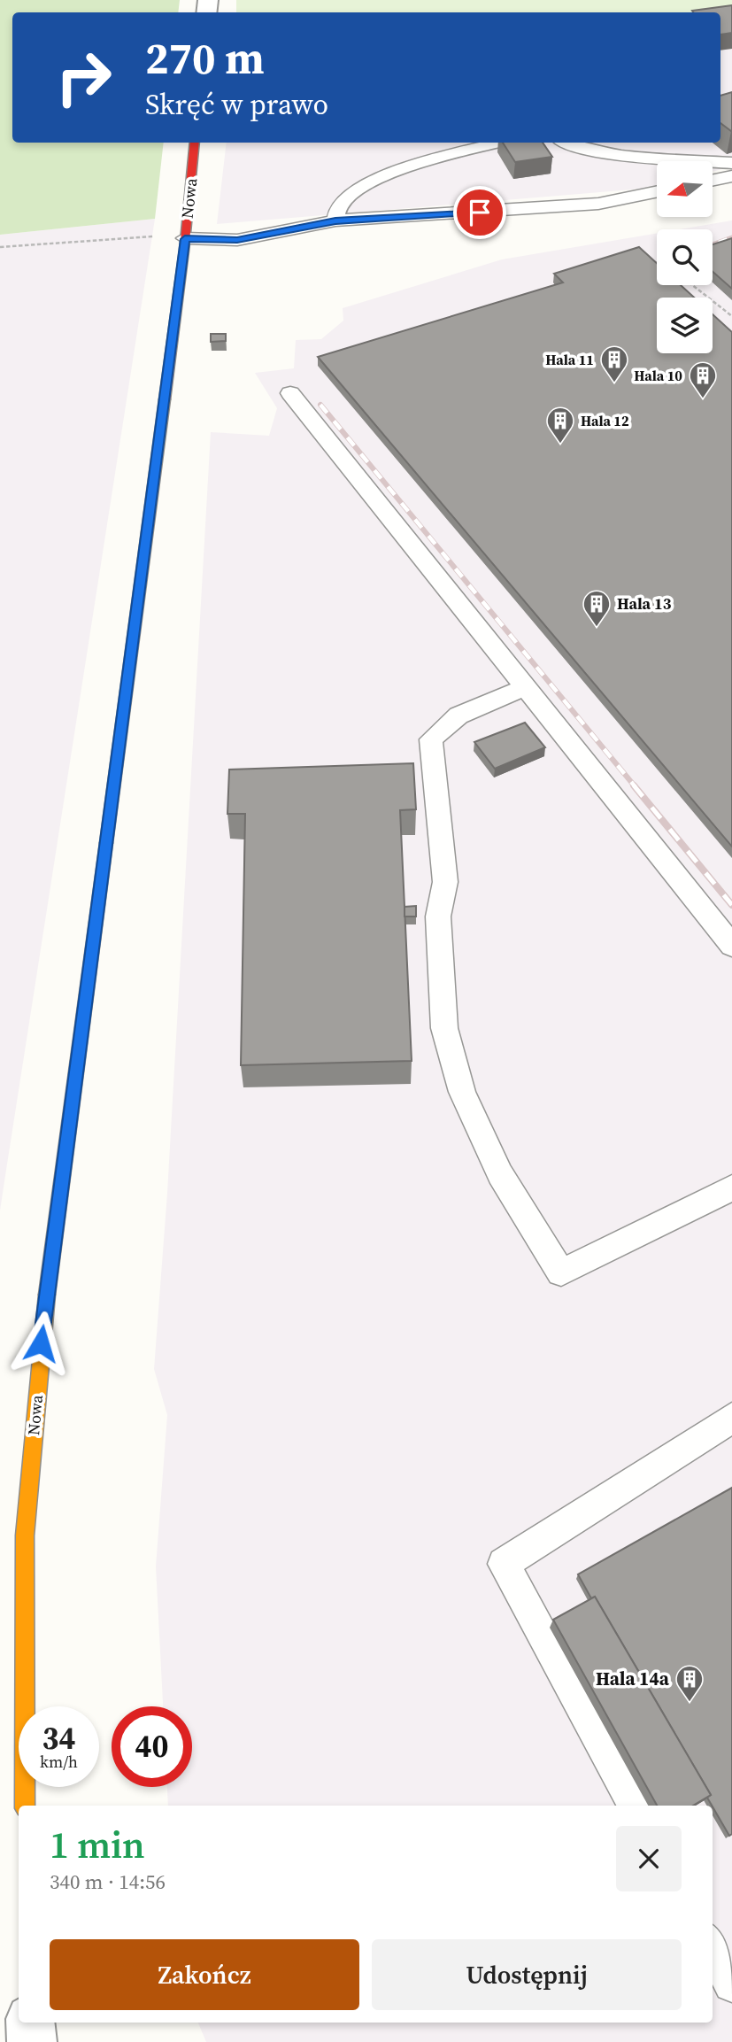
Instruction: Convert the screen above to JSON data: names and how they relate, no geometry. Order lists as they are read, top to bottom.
{
  "streets": {
    "street": ["Nowa"]
  },
  "places": {
    "building": [
      "Hala 11",
      "Hala 10",
      "Hala 12",
      "Hala 13",
      "Hala 14a"
    ]
  },
  "north": "left",
  "page": {
    "turn": ["270 m", "Skręć w prawo"],
    "speed": "34 km/h",
    "limit": "40",
    "heading": ["1 min", "340 m · 14:56"],
    "buttons": ["Zakończ", "Udostępnij"]
  }
}
